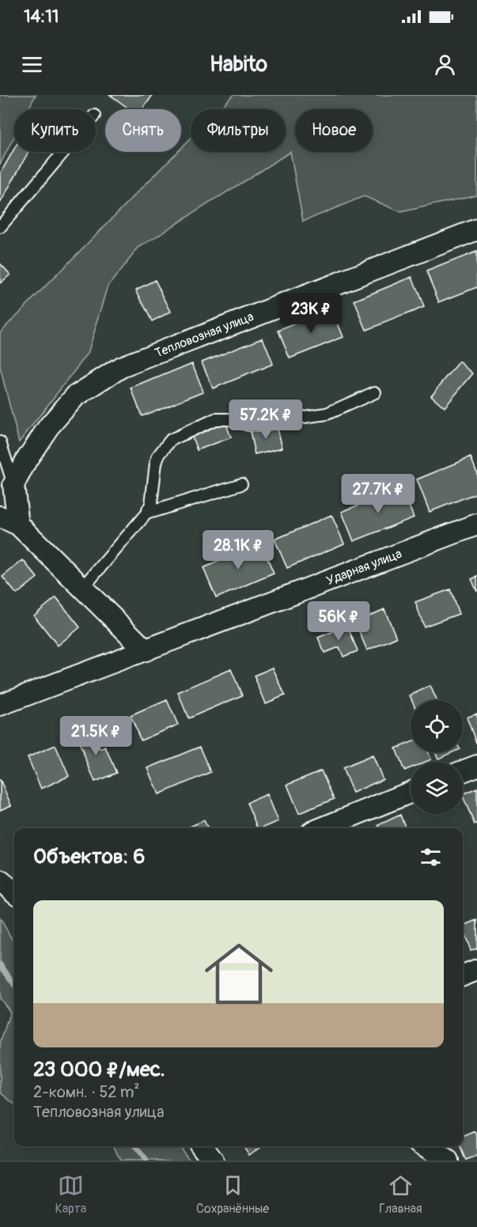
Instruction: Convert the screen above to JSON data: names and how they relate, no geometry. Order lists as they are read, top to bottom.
{
  "streets": {
    "street": ["Тепловозная улица", "Ударная улица"]
  },
  "page": {
    "status": "14:11",
    "header": "Habito",
    "chip": [
      "Купить",
      "Снять",
      "Фильтры",
      "Новое"
    ],
    "price": [
      "23K ₽",
      "57.2K ₽",
      "27.7K ₽",
      "28.1K ₽",
      "56K ₽",
      "21.5K ₽"
    ],
    "heading": "Объектов: 6",
    "list": [
      {
        "name": "23 000 ₽/мес.",
        "note": "2-комн. · 52 m² · Тепловозная улица"
      }
    ],
    "tabs": ["Карта", "Сохранённые", "Главная"]
  }
}
